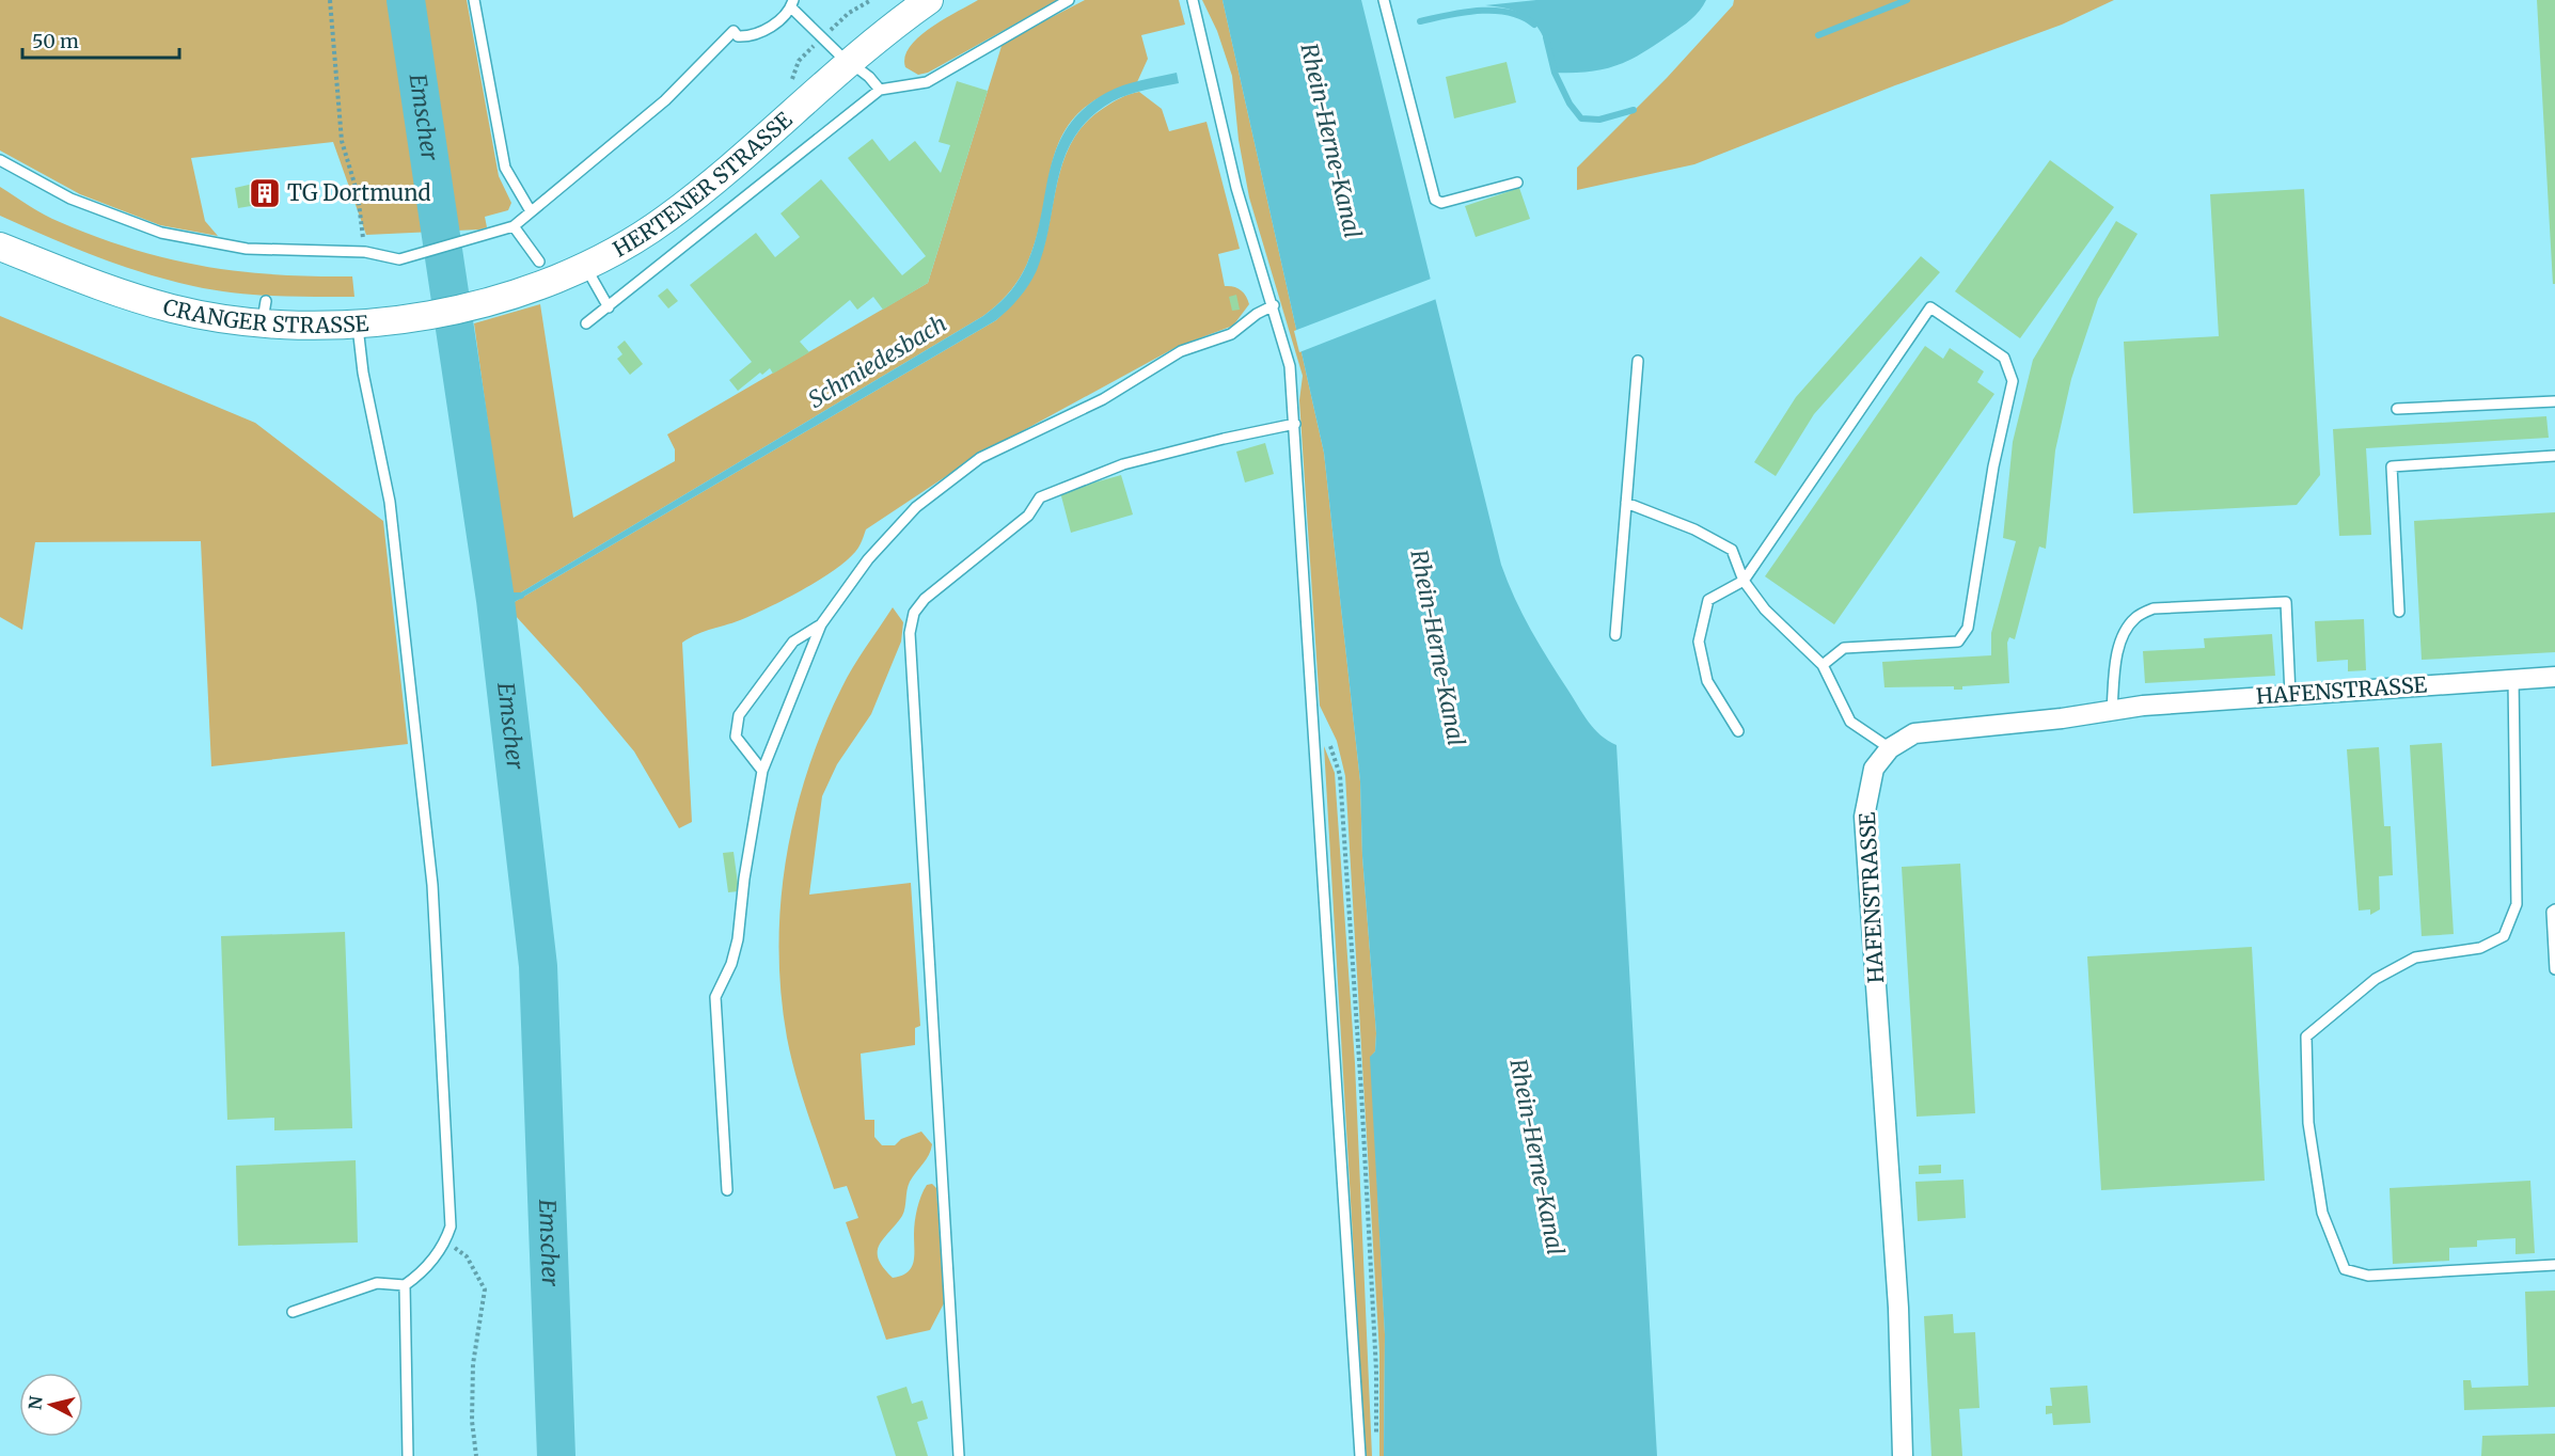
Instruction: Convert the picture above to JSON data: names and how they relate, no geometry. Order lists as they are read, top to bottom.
{
  "streets": {
    "main road": ["HERTENER STRASSE", "CRANGER STRASSE"],
    "street": ["HAFENSTRASSE"]
  },
  "crossings": [
    ["HERTENER STRASSE", "CRANGER STRASSE"]
  ],
  "water": ["Emscher", "Rhein-Herne-Kanal", "Schmiedesbach"],
  "places": {
    "building": ["TG Dortmund"]
  },
  "scale_bar": "50 m",
  "north": "left"
}
